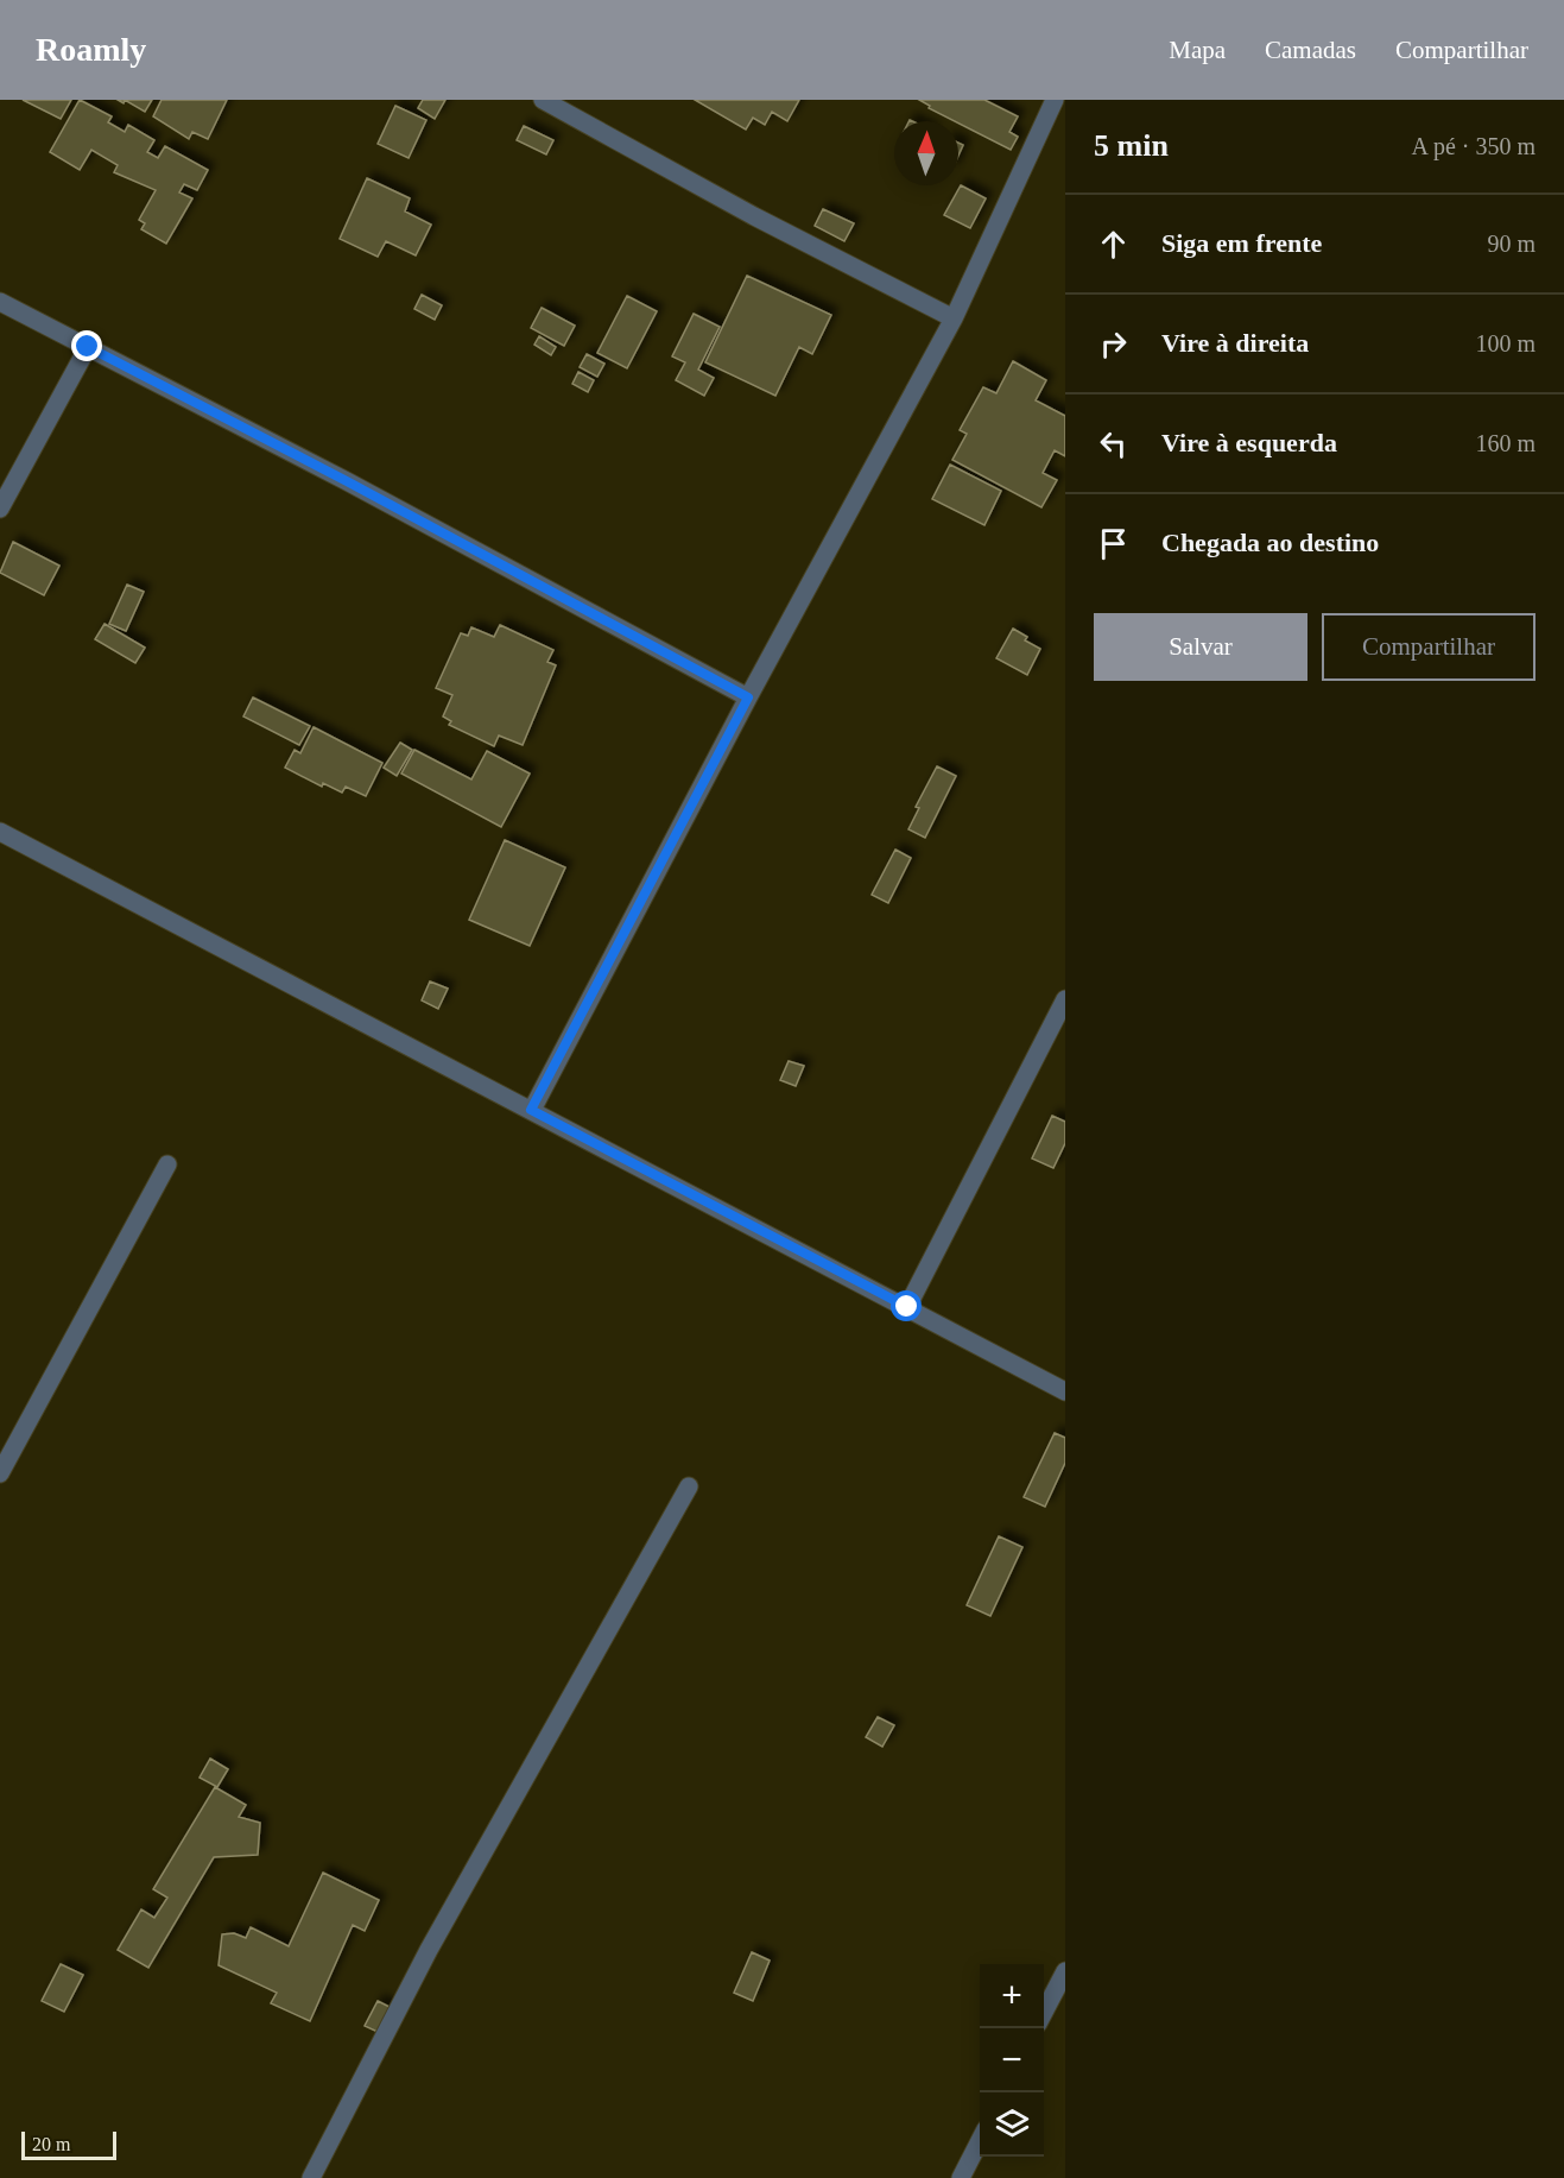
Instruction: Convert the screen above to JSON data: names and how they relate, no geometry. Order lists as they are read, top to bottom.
{
  "scale_bar": "20 m",
  "north": "top",
  "page": {
    "header": "Roamly",
    "nav": ["Mapa", "Camadas", "Compartilhar"],
    "heading": ["5 min", "A pé · 350 m"],
    "list": [
      ["Siga em frente", "90 m"],
      ["Vire à direita", "100 m"],
      ["Vire à esquerda", "160 m"],
      "Chegada ao destino"
    ],
    "buttons": ["Salvar", "Compartilhar"],
    "map_buttons": ["+", "−"],
    "scale": "20 m"
  }
}
